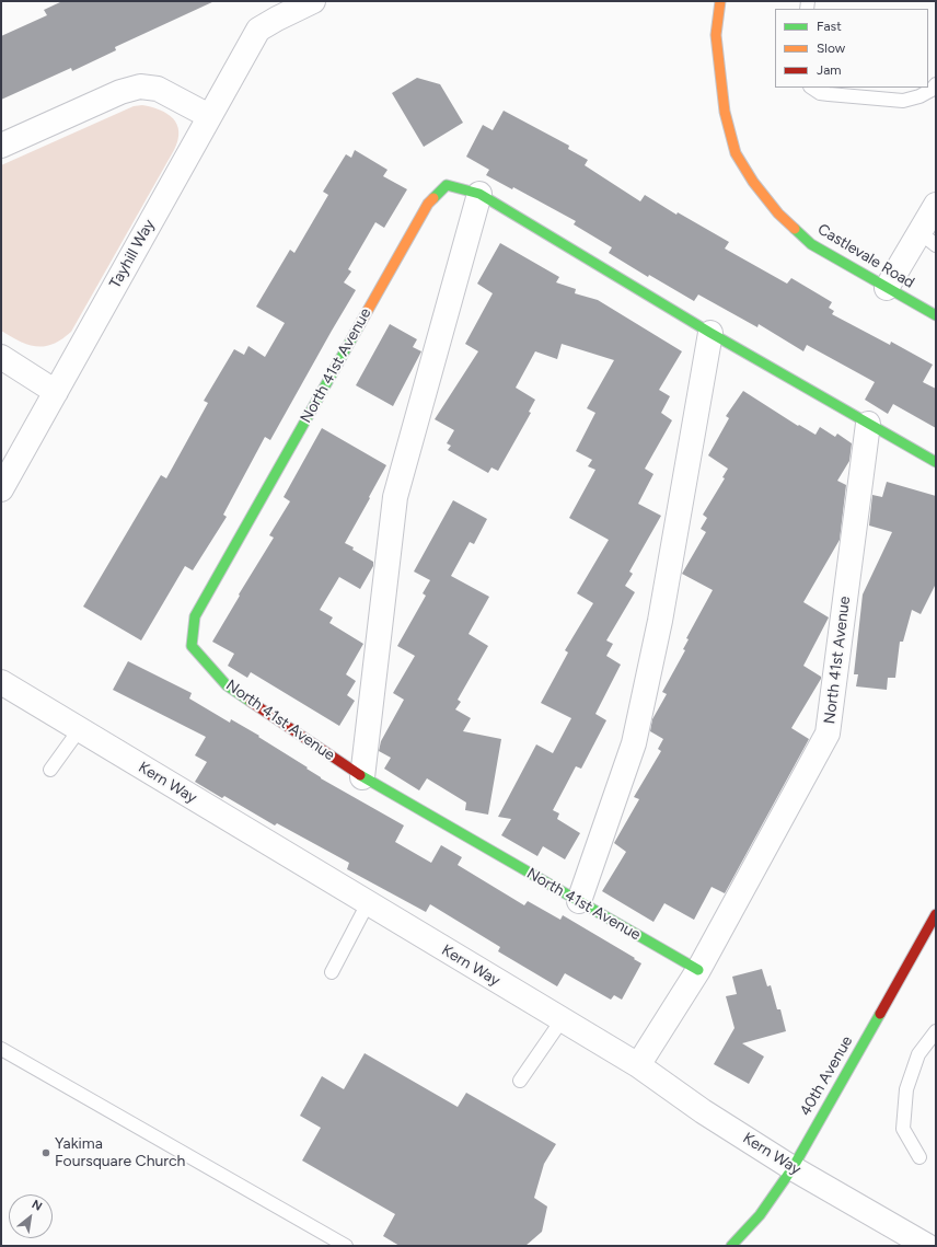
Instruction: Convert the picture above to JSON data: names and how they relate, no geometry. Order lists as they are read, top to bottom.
{
  "streets": {
    "street": [
      "Tayhill Way",
      "Castlevale Road",
      "North 41st Avenue",
      "Kern Way",
      "40th Avenue"
    ]
  },
  "crossings": [
    ["North 41st Avenue", "Kern Way"],
    ["Kern Way", "40th Avenue"]
  ],
  "places": ["Yakima Foursquare Church"],
  "legend": ["Fast", "Slow", "Jam"],
  "north": "top right"
}
